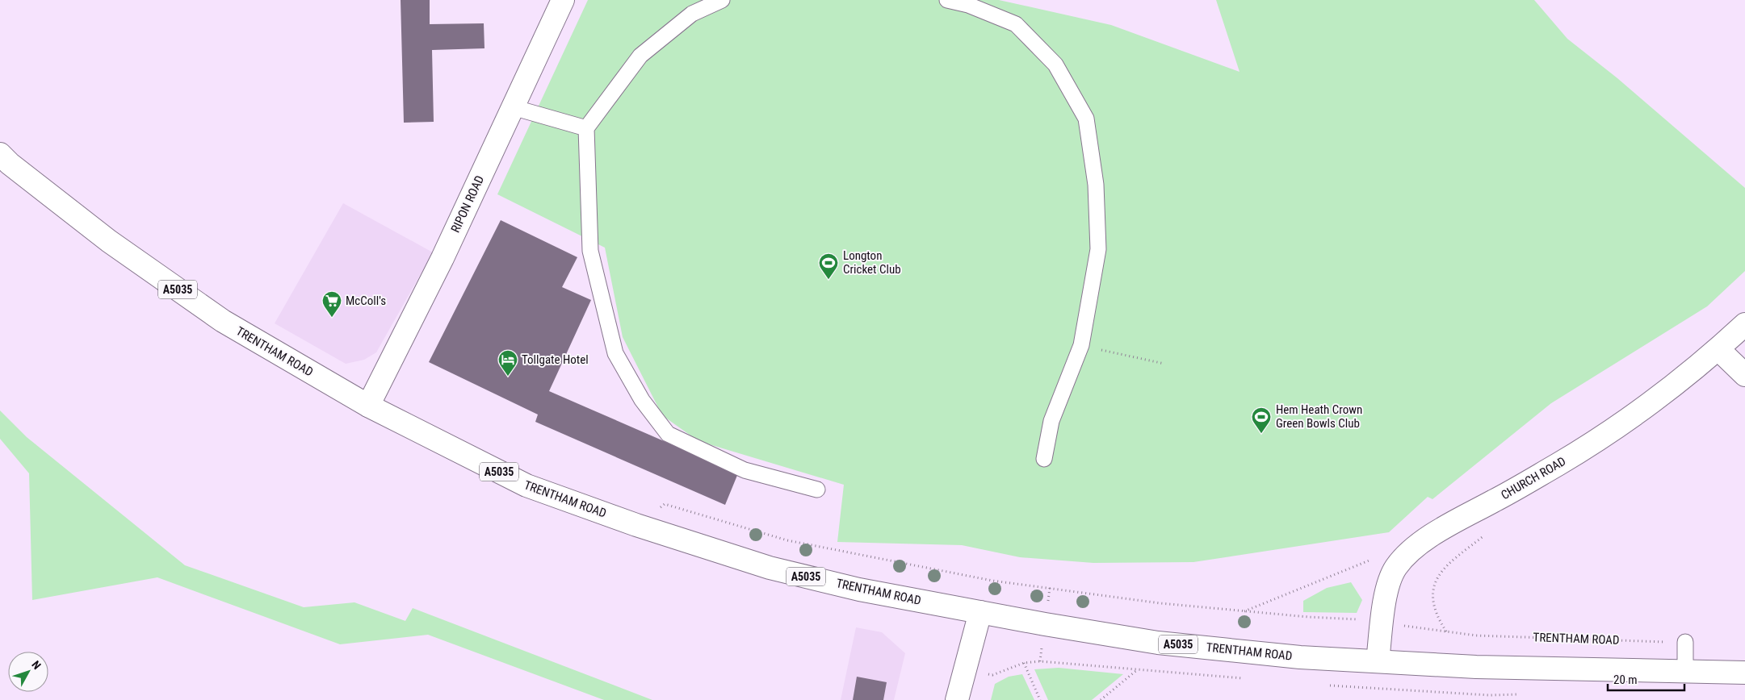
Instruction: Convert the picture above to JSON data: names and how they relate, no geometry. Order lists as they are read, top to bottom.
{
  "streets": {
    "main road": [
      "RIPON ROAD",
      "A5035",
      "TRENTHAM ROAD",
      "CHURCH ROAD"
    ]
  },
  "crossings": [
    ["RIPON ROAD", "TRENTHAM ROAD"],
    ["TRENTHAM ROAD", "CHURCH ROAD"]
  ],
  "places": {
    "sports": ["Longton Cricket Club", "Hem Heath Crown Green Bowls Club"],
    "supermarket": ["McColl's"],
    "hotel": ["Tollgate Hotel"]
  },
  "scale_bar": "20 m",
  "north": "top right"
}
